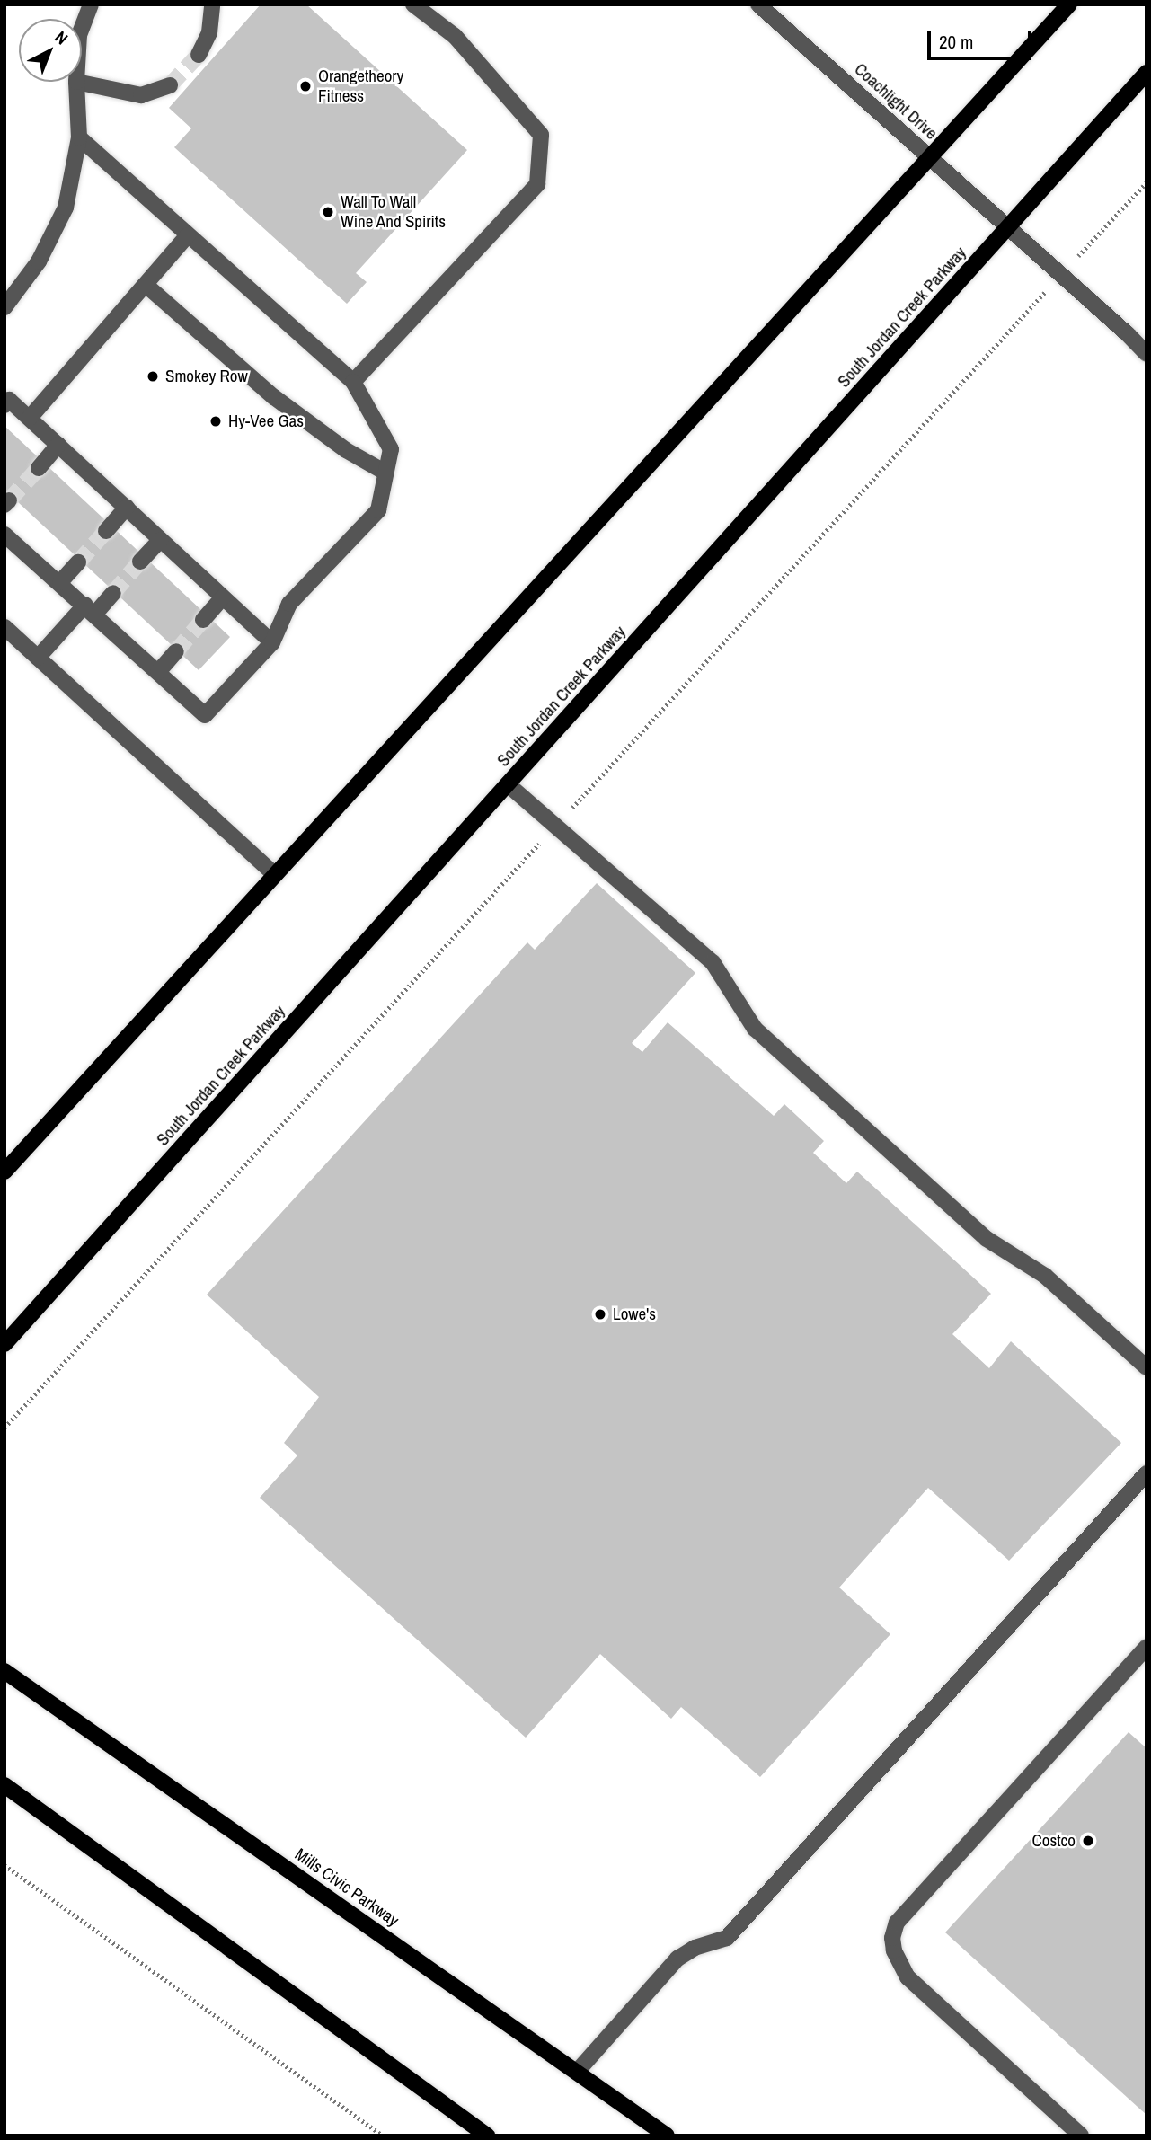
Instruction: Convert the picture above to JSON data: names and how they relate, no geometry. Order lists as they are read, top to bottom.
{
  "streets": {
    "main road": ["South Jordan Creek Parkway", "Mills Civic Parkway"],
    "street": ["Coachlight Drive"]
  },
  "crossings": [
    ["Coachlight Drive", "South Jordan Creek Parkway"]
  ],
  "places": [
    "Orangetheory Fitness",
    "Wall To Wall Wine And Spirits",
    "Smokey Row",
    "Hy-Vee Gas",
    "Lowe's",
    "Costco"
  ],
  "scale_bar": "20 m",
  "north": "top right"
}
